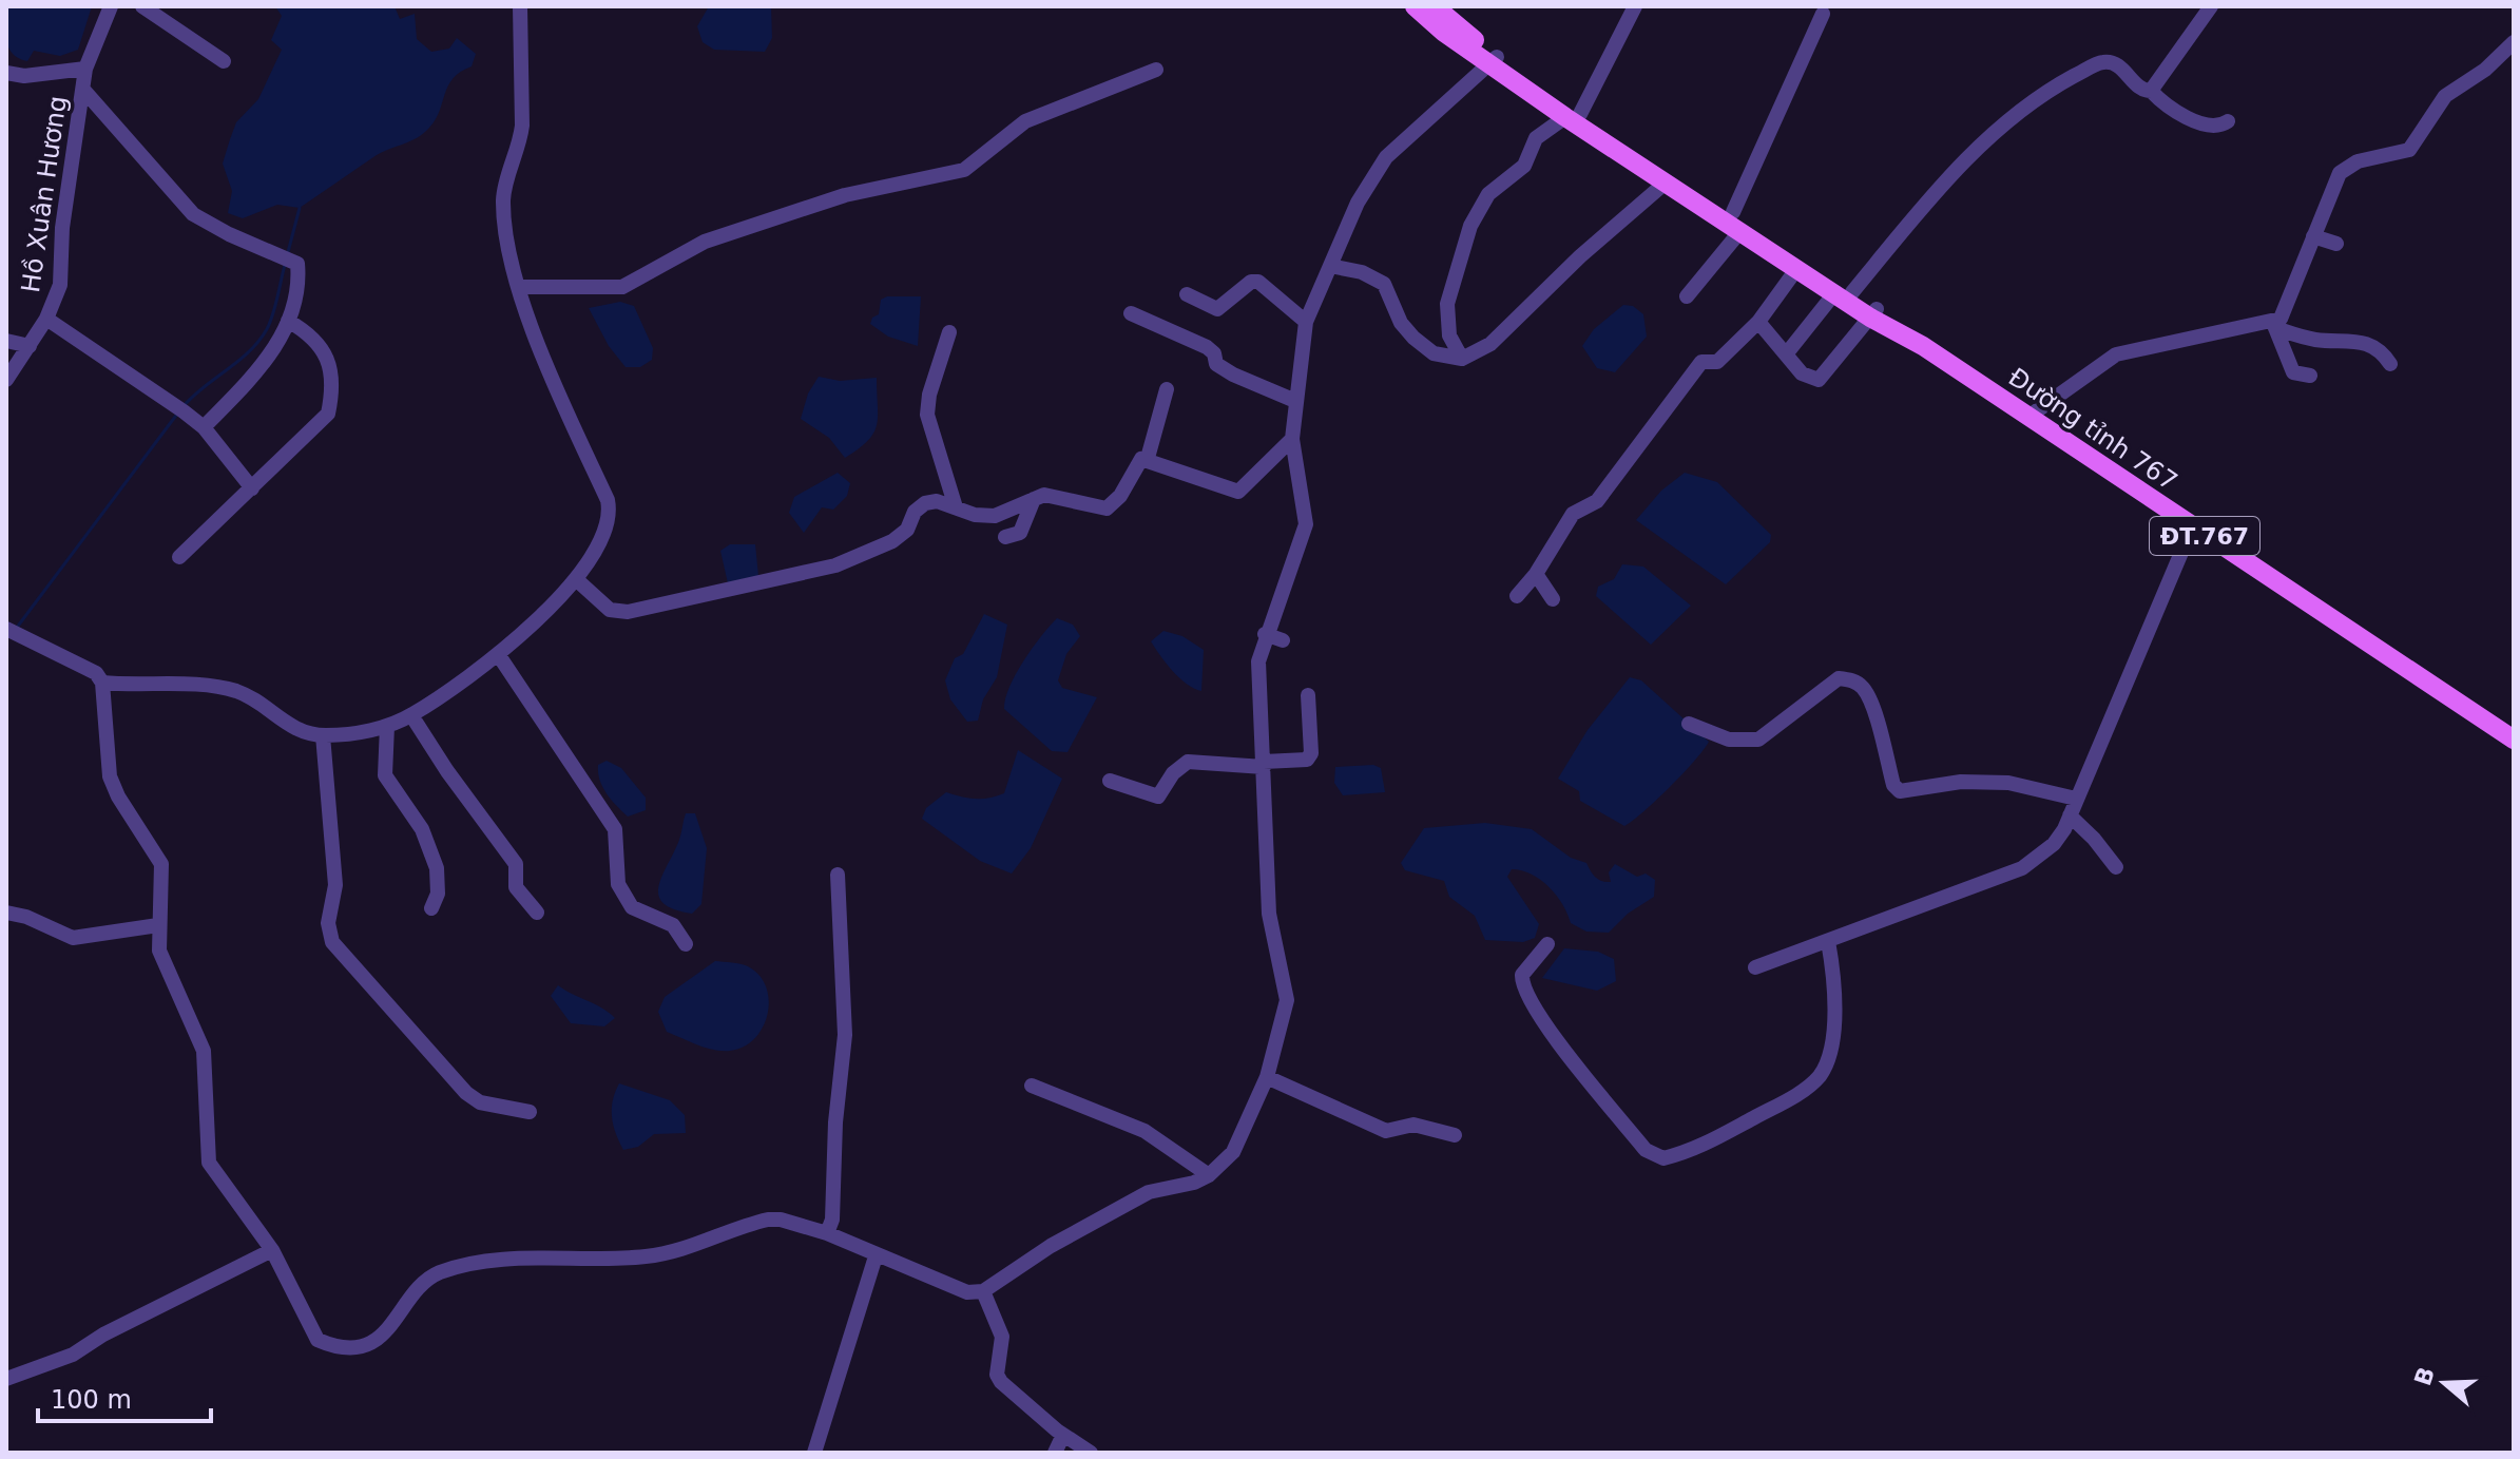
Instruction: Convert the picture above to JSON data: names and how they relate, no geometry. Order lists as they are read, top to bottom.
{
  "streets": {
    "main road": ["Đường tỉnh 767", "ĐT.767"],
    "street": ["Hồ Xuân Hương"]
  },
  "scale_bar": "100 m",
  "north": "left"
}
